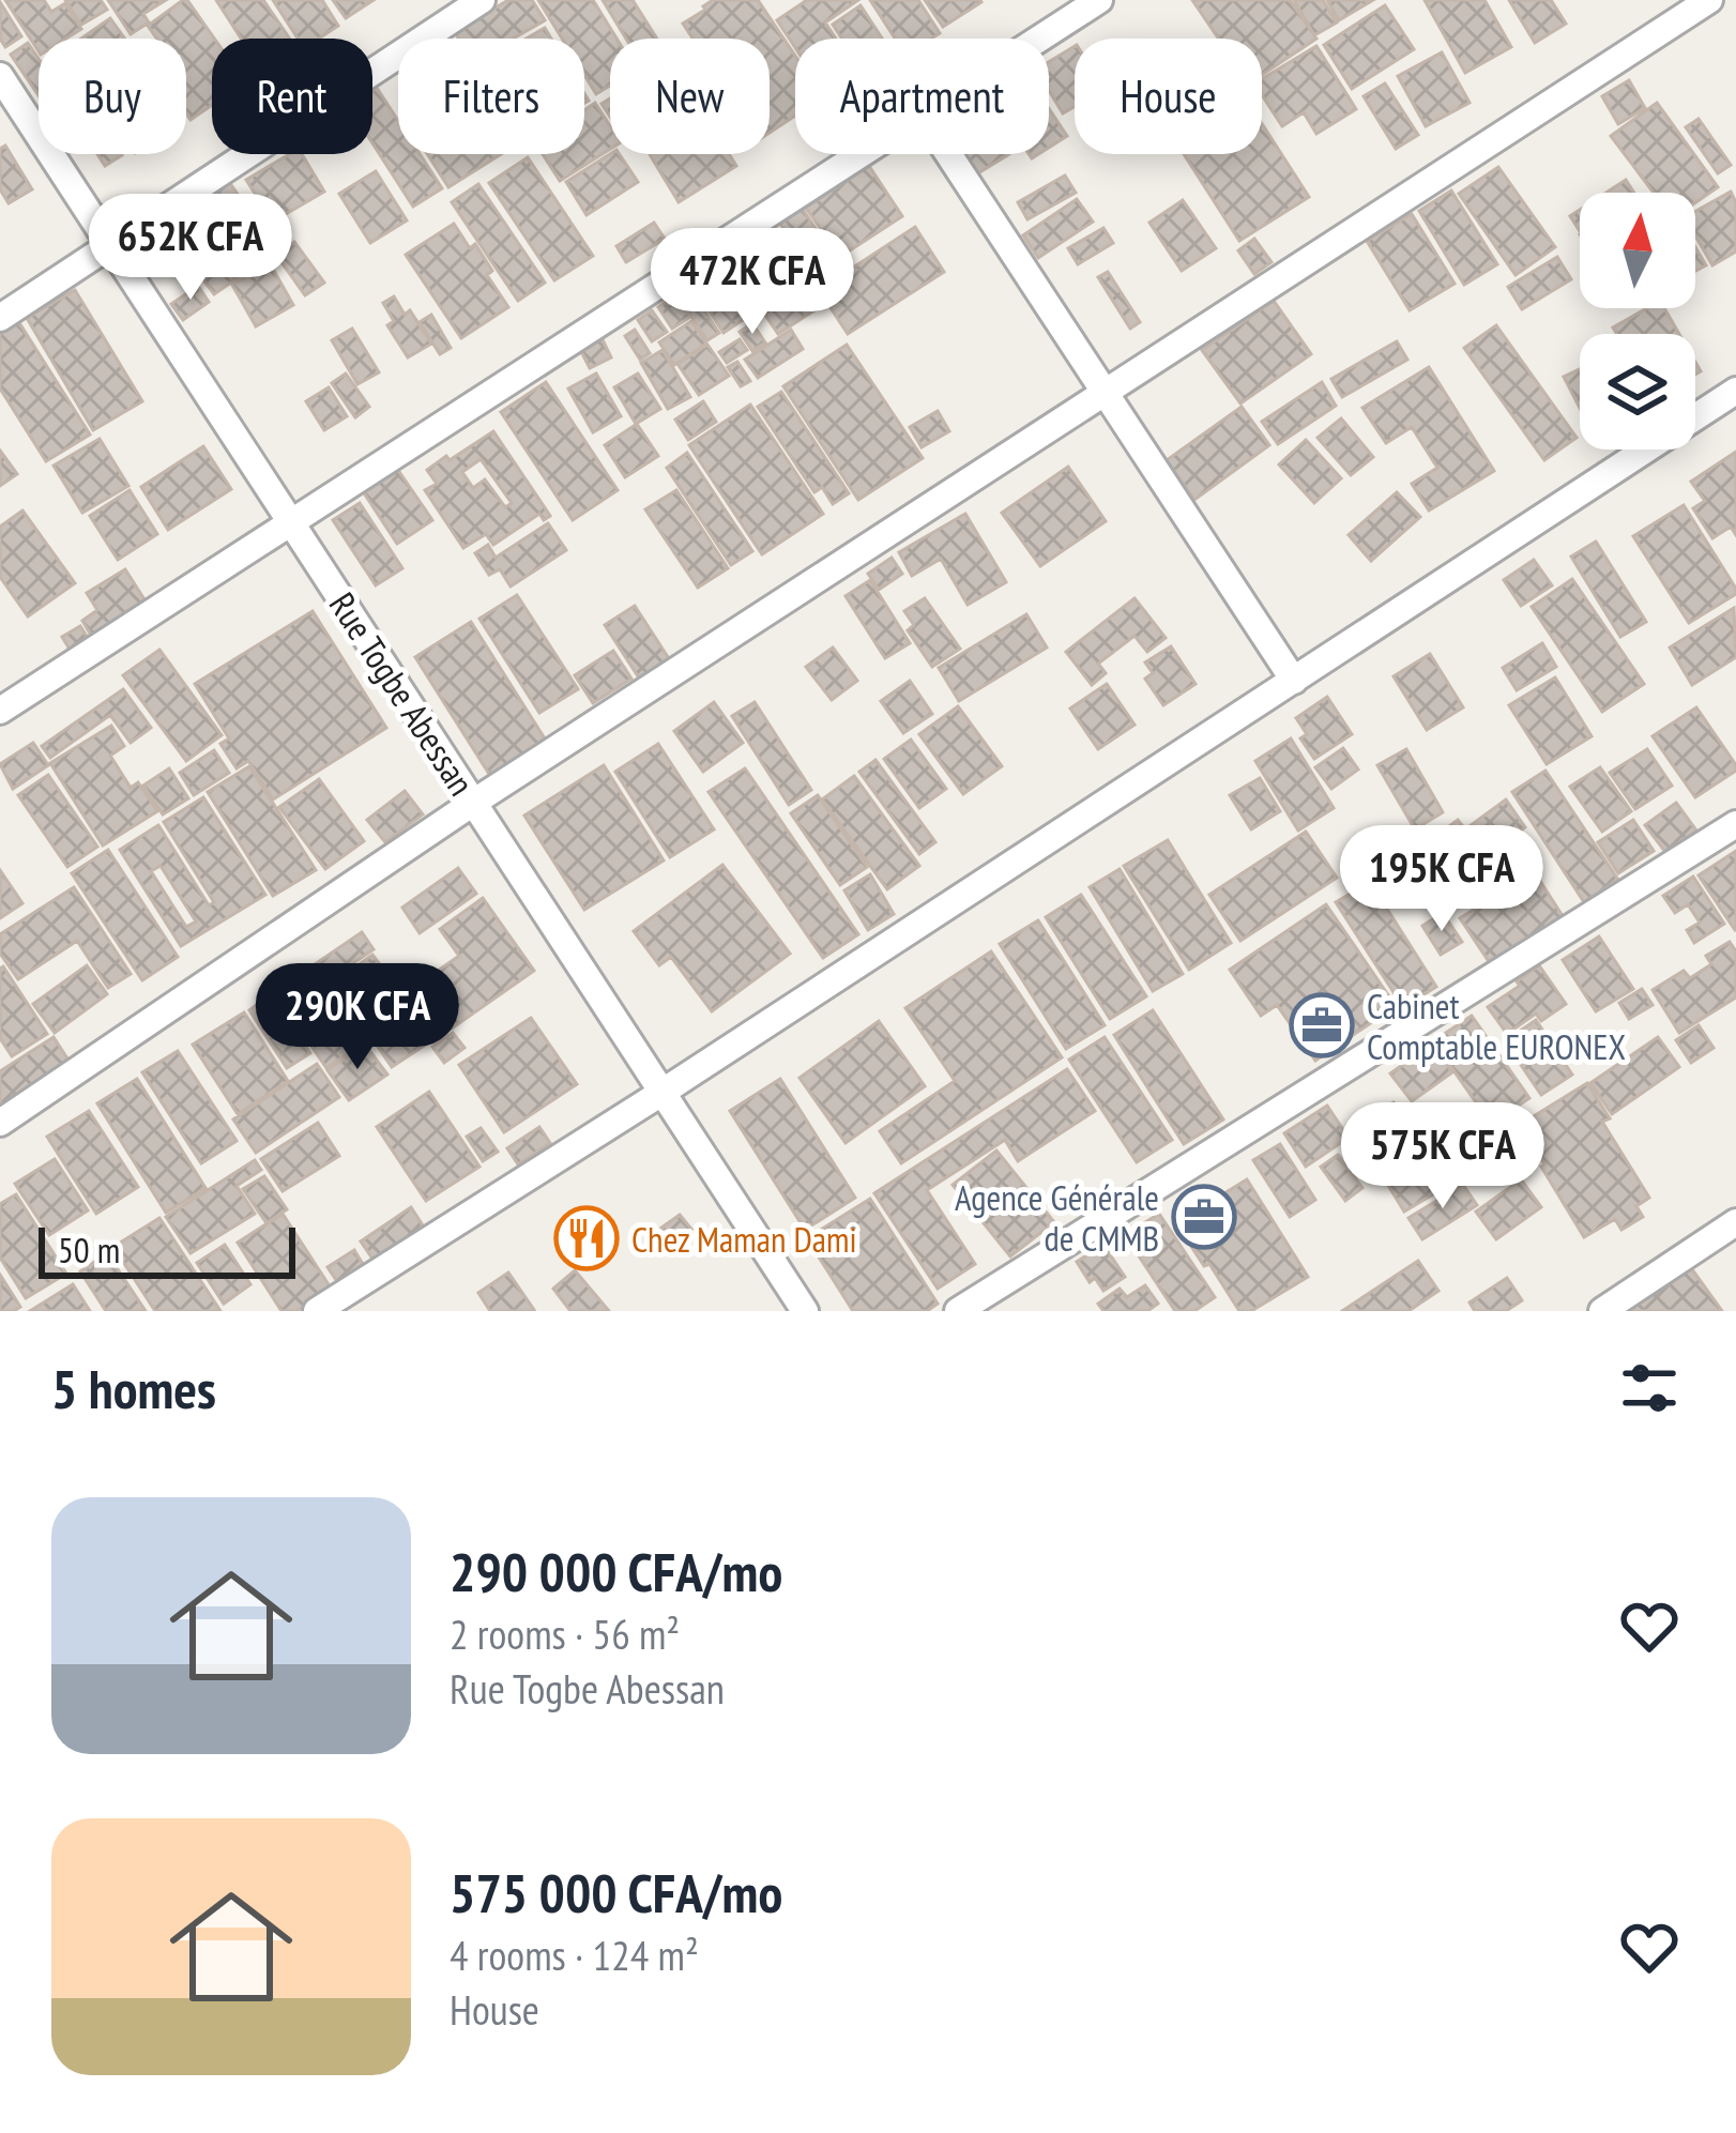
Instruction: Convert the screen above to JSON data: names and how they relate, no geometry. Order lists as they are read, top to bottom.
{
  "streets": {
    "street": ["Rue Togbe Abessan"]
  },
  "places": {
    "office": ["Cabinet Comptable EURONEX", "Agence Générale de CMMB"],
    "restaurant": ["Chez Maman Dami"]
  },
  "scale_bar": "50 m",
  "north": "top",
  "page": {
    "chip": [
      "Buy",
      "Rent",
      "Filters",
      "New",
      "Apartment",
      "House"
    ],
    "price": [
      "652K CFA",
      "472K CFA",
      "195K CFA",
      "290K CFA",
      "575K CFA"
    ],
    "scale": "50 m",
    "heading": "5 homes",
    "list": [
      {
        "name": "290 000 CFA/mo",
        "note": "2 rooms · 56 m² · Rue Togbe Abessan"
      },
      {
        "name": "575 000 CFA/mo",
        "note": "4 rooms · 124 m² · House"
      }
    ]
  }
}
